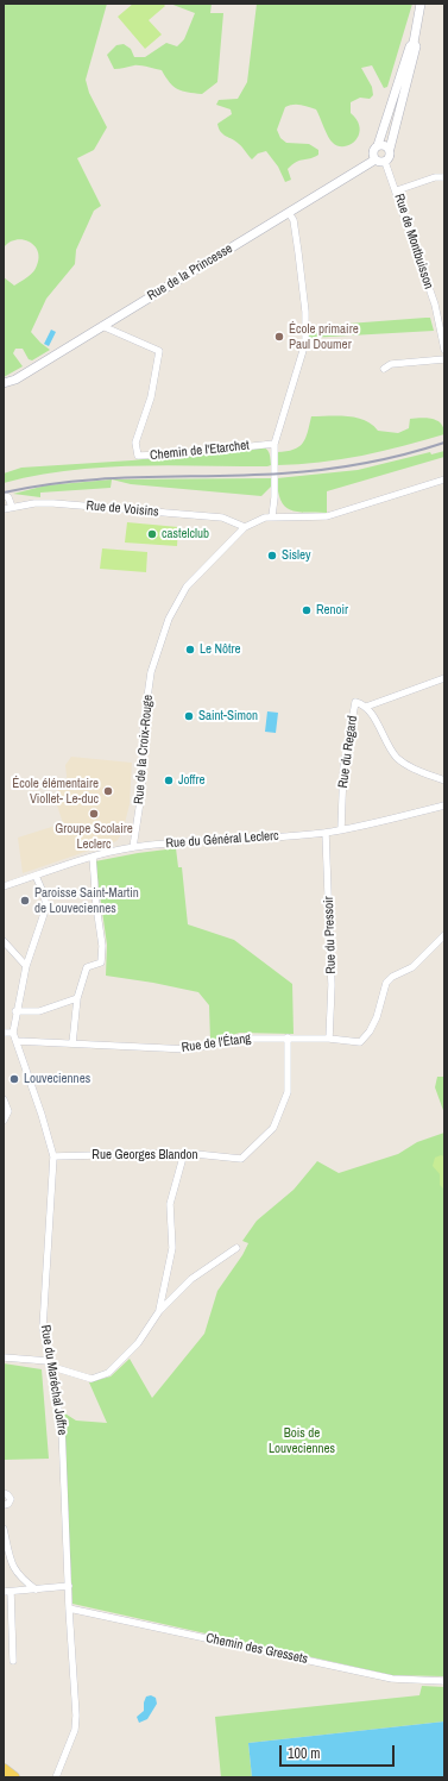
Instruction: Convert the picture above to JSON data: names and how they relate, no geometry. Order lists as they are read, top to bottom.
{
  "streets": {
    "street": [
      "Rue de Montbuisson",
      "Rue de la Princesse",
      "Chemin de l'Etarchet",
      "Rue de Voisins",
      "Rue de la Croix-Rouge",
      "Rue du Regard",
      "Rue du Général Leclerc",
      "Rue du Pressoir",
      "Rue de l'Étang",
      "Rue Georges Blandon",
      "Rue du Maréchal Joffre",
      "Chemin des Gressets"
    ]
  },
  "crossings": [
    ["Rue de Montbuisson", "Rue de la Princesse"],
    ["Rue de la Princesse", "Chemin de l'Etarchet"],
    ["Rue de Voisins", "Rue de la Croix-Rouge"],
    ["Rue de la Croix-Rouge", "Rue du Général Leclerc"],
    ["Rue du Regard", "Rue du Général Leclerc"],
    ["Rue du Général Leclerc", "Rue du Pressoir"],
    ["Rue du Pressoir", "Rue de l'Étang"],
    ["Rue de l'Étang", "Rue Georges Blandon"],
    ["Rue de l'Étang", "Rue du Maréchal Joffre"],
    ["Rue Georges Blandon", "Rue du Maréchal Joffre"],
    ["Rue du Maréchal Joffre", "Chemin des Gressets"]
  ],
  "parks": ["Bois de Louveciennes"],
  "places": [
    "École primaire Paul Doumer",
    "castelclub",
    "Sisley",
    "Renoir",
    "Le Nôtre",
    "Saint-Simon",
    "Joffre",
    "École élémentaire Viollet- Le-duc",
    "Groupe Scolaire Leclerc",
    "Paroisse Saint-Martin de Louveciennes",
    "Louveciennes"
  ],
  "scale_bar": "100 m"
}
